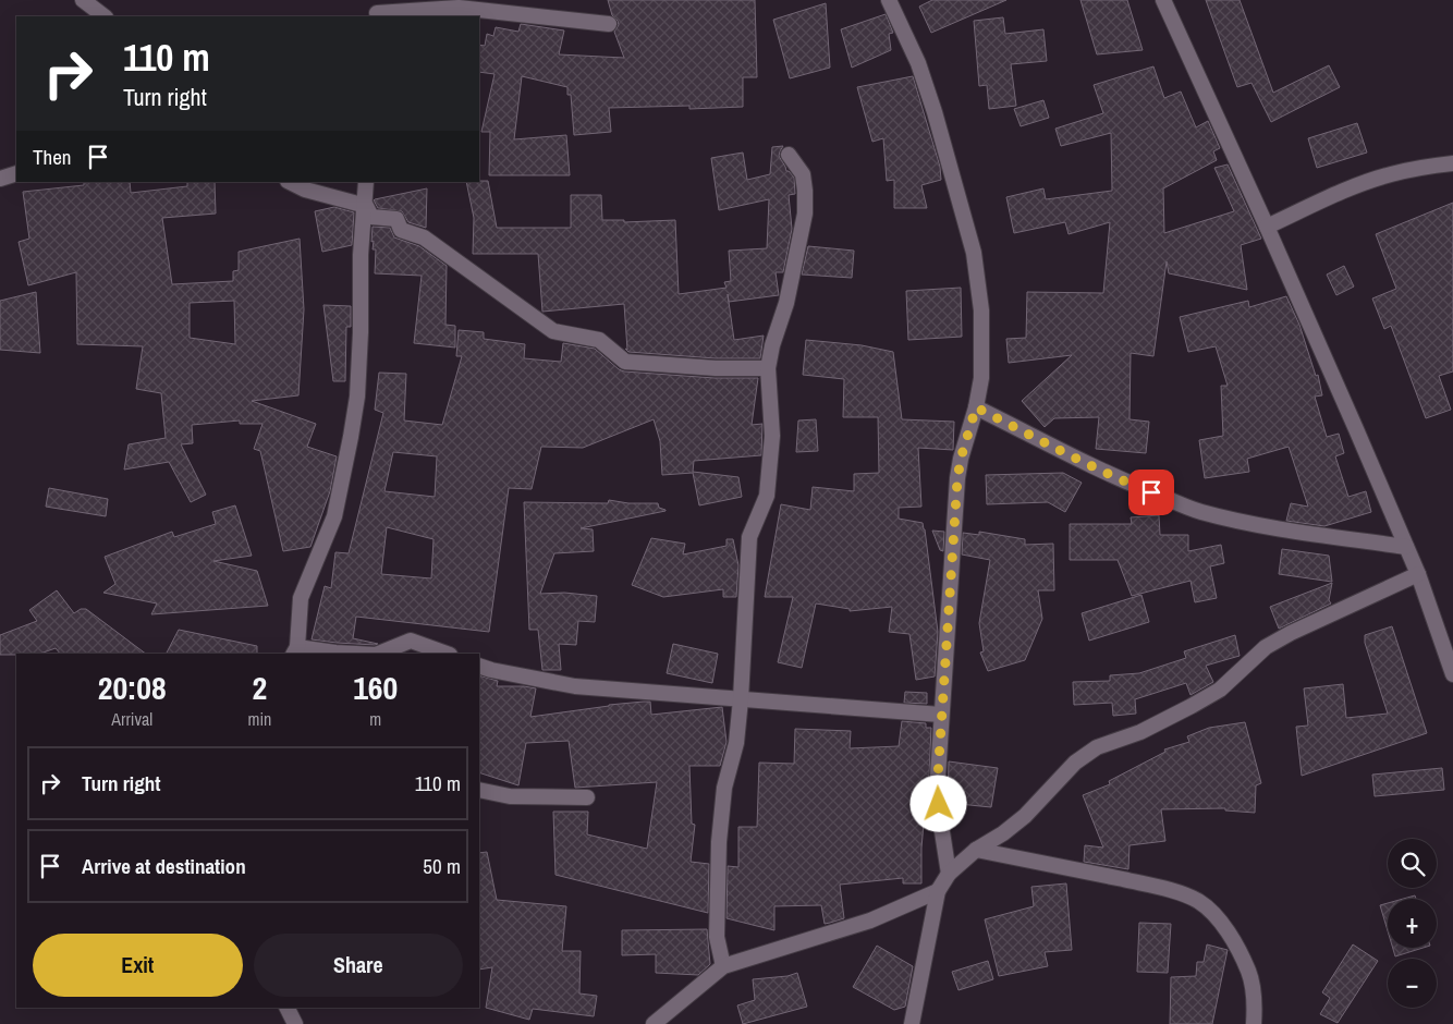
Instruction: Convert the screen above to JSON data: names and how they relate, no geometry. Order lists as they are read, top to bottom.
{
  "page": {
    "turn": ["110 m", "Turn right"],
    "then": "Then",
    "eta": [
      "20:08",
      "Arrival",
      "2",
      "min",
      "160",
      "m"
    ],
    "list": [
      {
        "name": "Turn right",
        "value": "110 m"
      },
      {
        "name": "Arrive at destination",
        "value": "50 m"
      }
    ],
    "map_buttons": ["+", "−"],
    "buttons": ["Exit", "Share"]
  }
}
